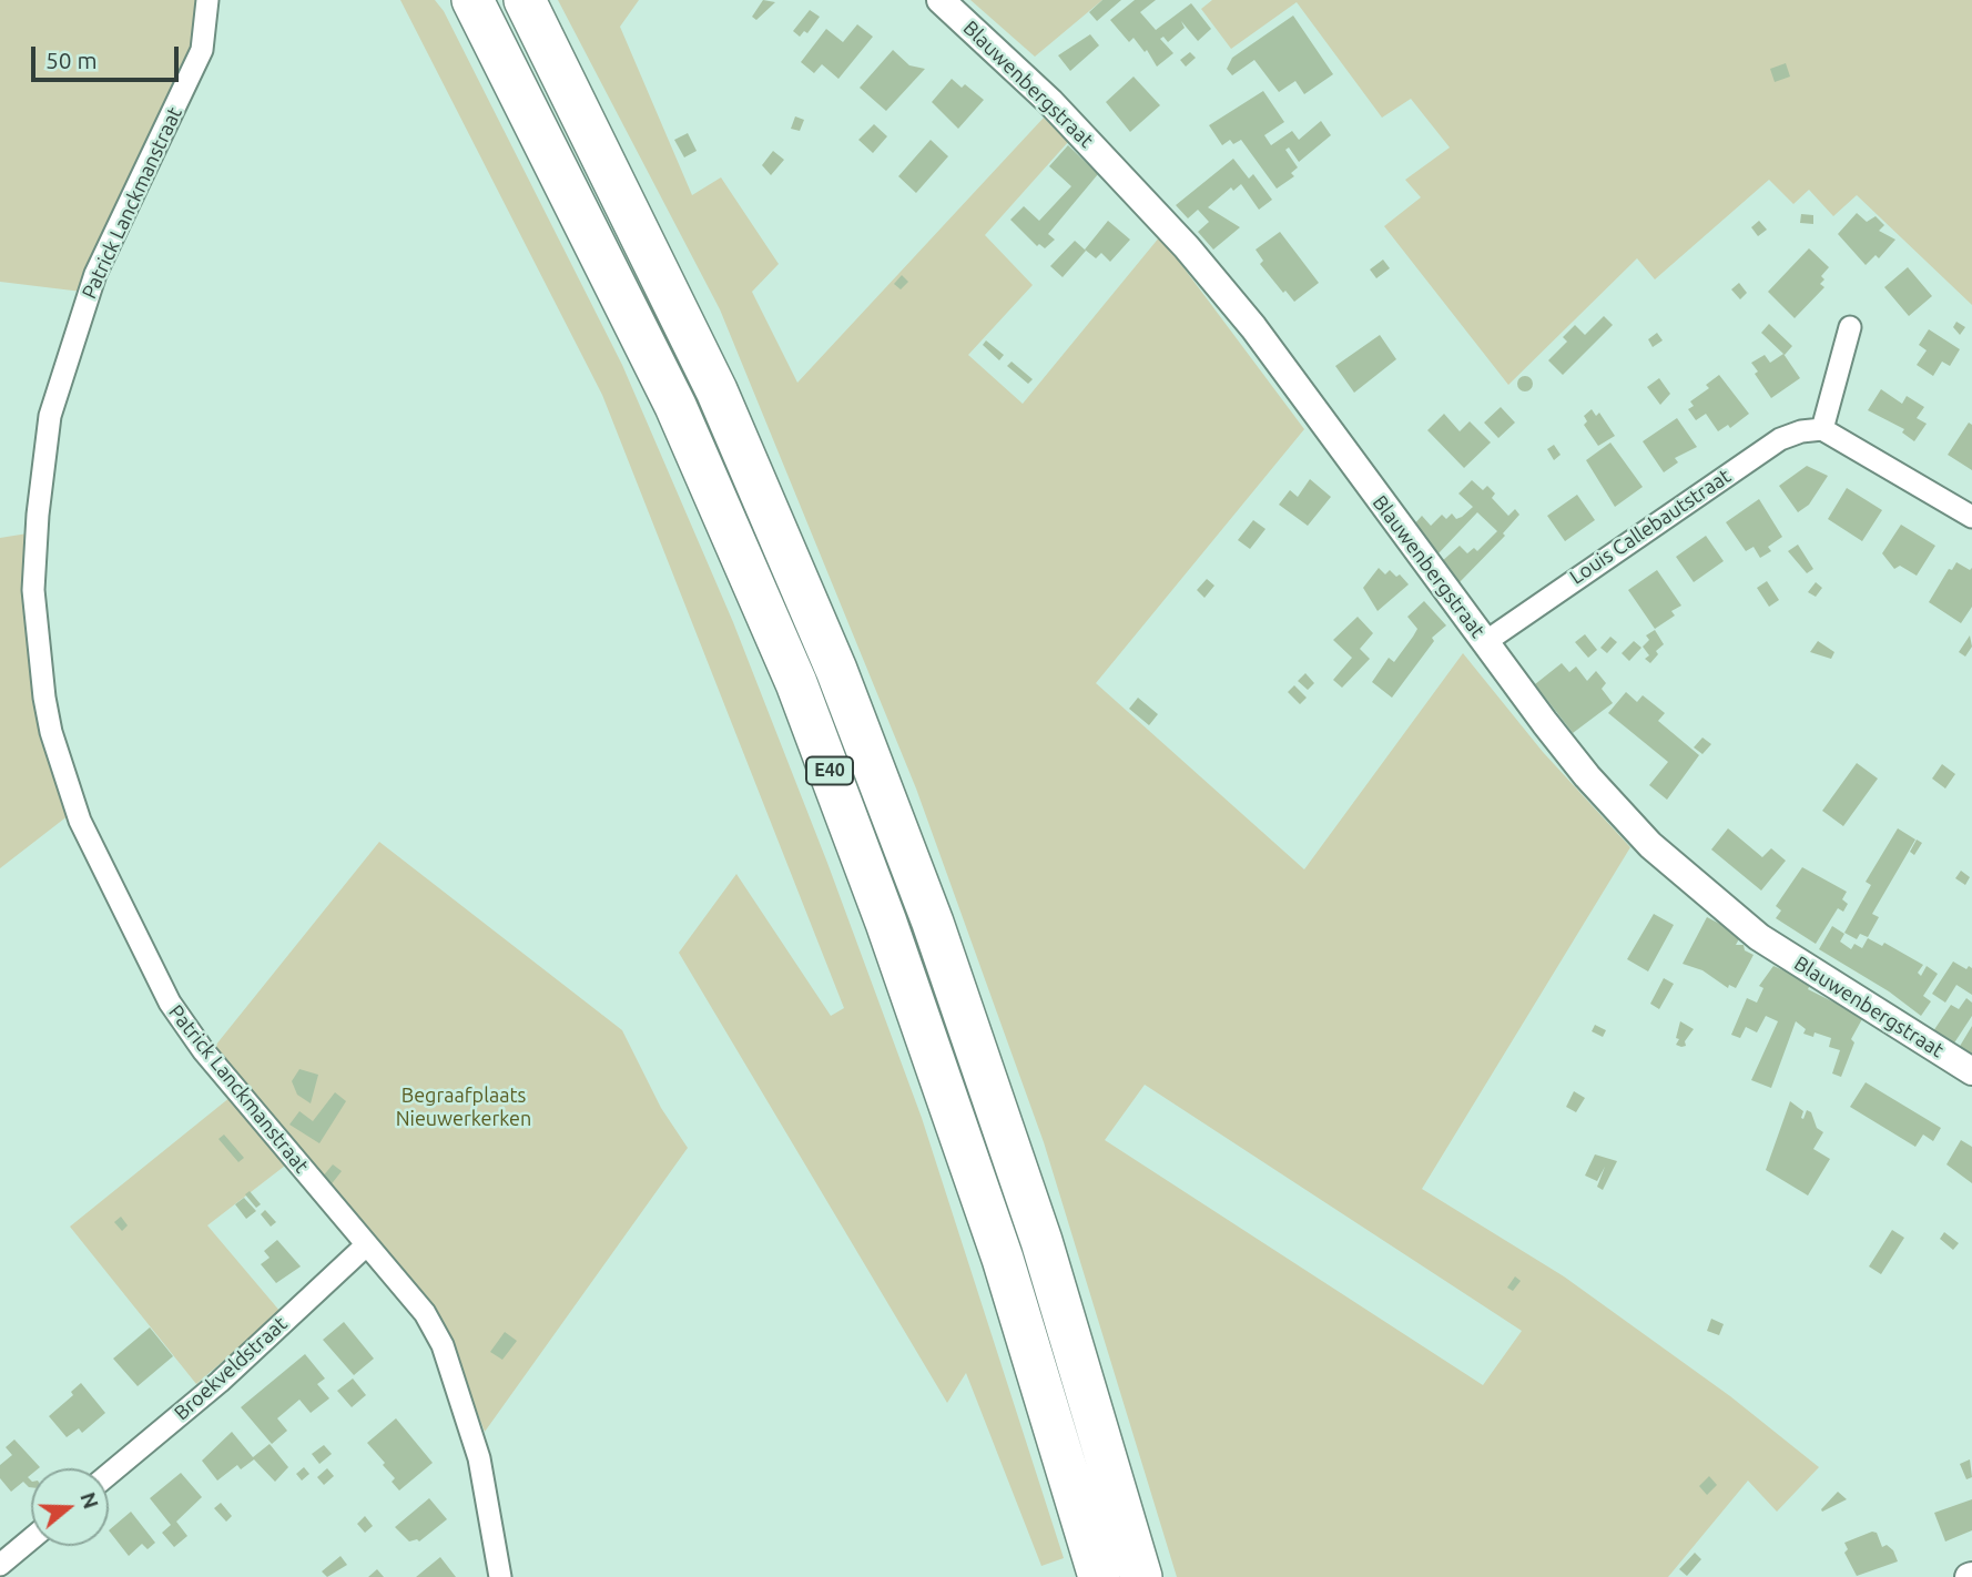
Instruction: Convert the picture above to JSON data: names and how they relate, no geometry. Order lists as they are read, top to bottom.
{
  "streets": {
    "highway": ["E40"],
    "street": [
      "Blauwenbergstraat",
      "Patrick Lanckmanstraat",
      "Louis Callebautstraat",
      "Broekveldstraat"
    ]
  },
  "crossings": [
    ["Blauwenbergstraat", "Louis Callebautstraat"],
    ["Patrick Lanckmanstraat", "Broekveldstraat"]
  ],
  "parks": ["Begraafplaats Nieuwerkerken"],
  "scale_bar": "50 m",
  "north": "right"
}
